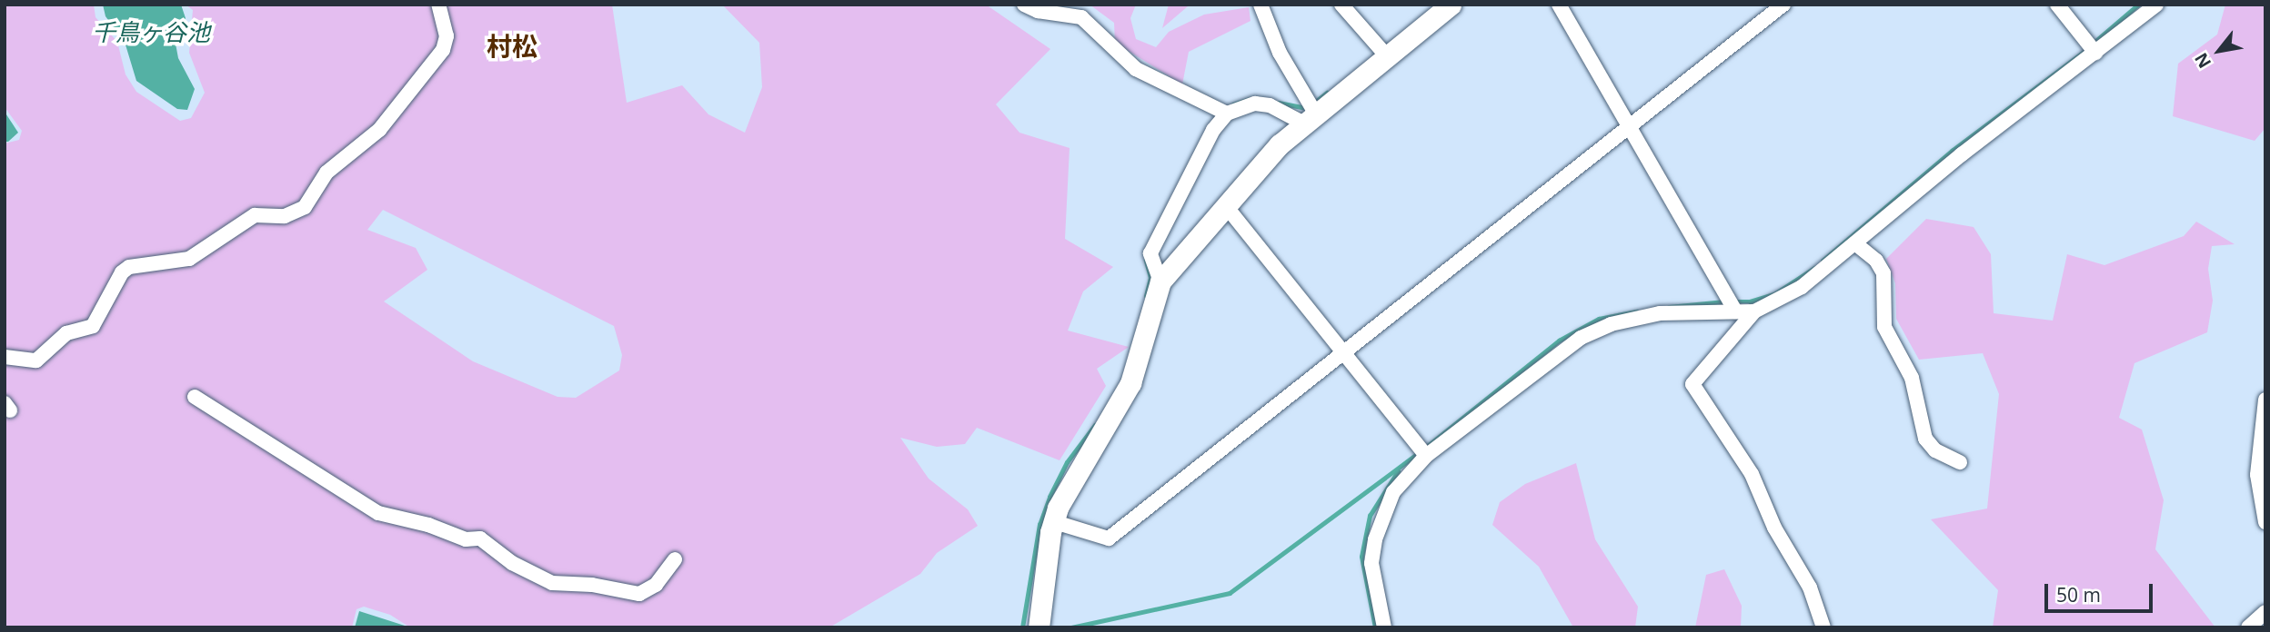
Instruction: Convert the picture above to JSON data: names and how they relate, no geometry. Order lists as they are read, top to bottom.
{
  "districts": ["村松"],
  "water": ["千鳥ヶ谷池"],
  "scale_bar": "50 m",
  "north": "bottom left"
}
